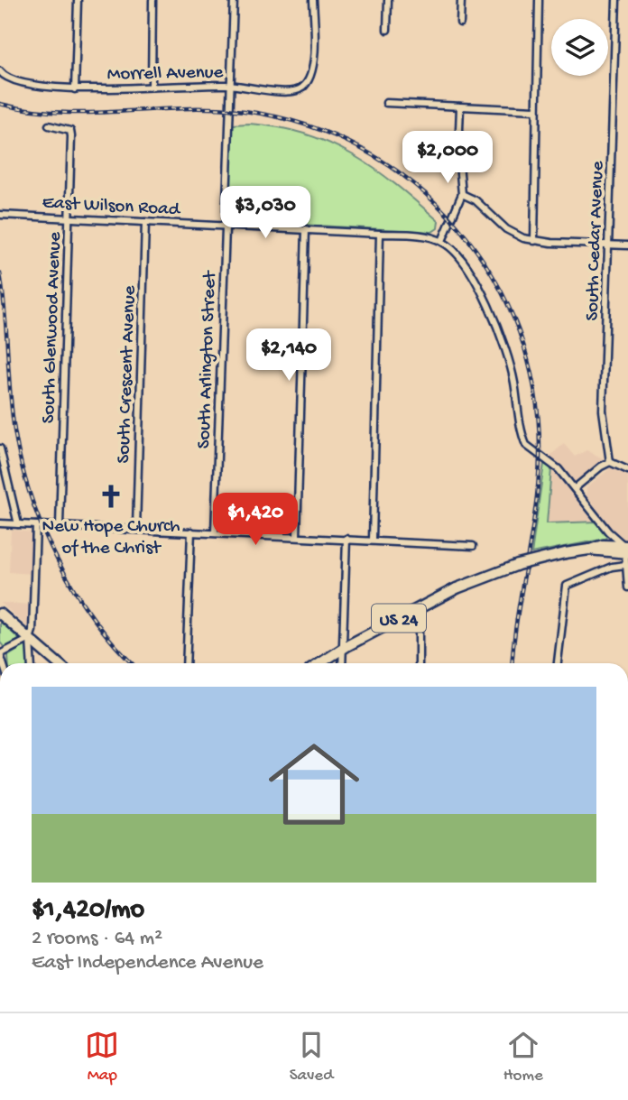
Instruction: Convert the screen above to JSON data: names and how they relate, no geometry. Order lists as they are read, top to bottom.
{
  "streets": {
    "main road": ["US 24"],
    "street": [
      "Morrell Avenue",
      "East Wilson Road",
      "South Cedar Avenue",
      "South Glenwood Avenue",
      "South Arlington Street",
      "South Crescent Avenue"
    ]
  },
  "crossings": [
    ["Morrell Avenue", "South Arlington Street"],
    ["East Wilson Road", "South Glenwood Avenue"],
    ["East Wilson Road", "South Arlington Street"],
    ["East Wilson Road", "South Crescent Avenue"]
  ],
  "places": {
    "church": ["New Hope Church of the Christ"]
  },
  "page": {
    "price": [
      "$2,000",
      "$3,030",
      "$2,140",
      "$1,420"
    ],
    "list": [
      {
        "name": "$1,420/mo",
        "note": "2 rooms · 64 m² · East Independence Avenue"
      }
    ],
    "tabs": ["Map", "Saved", "Home"]
  }
}
